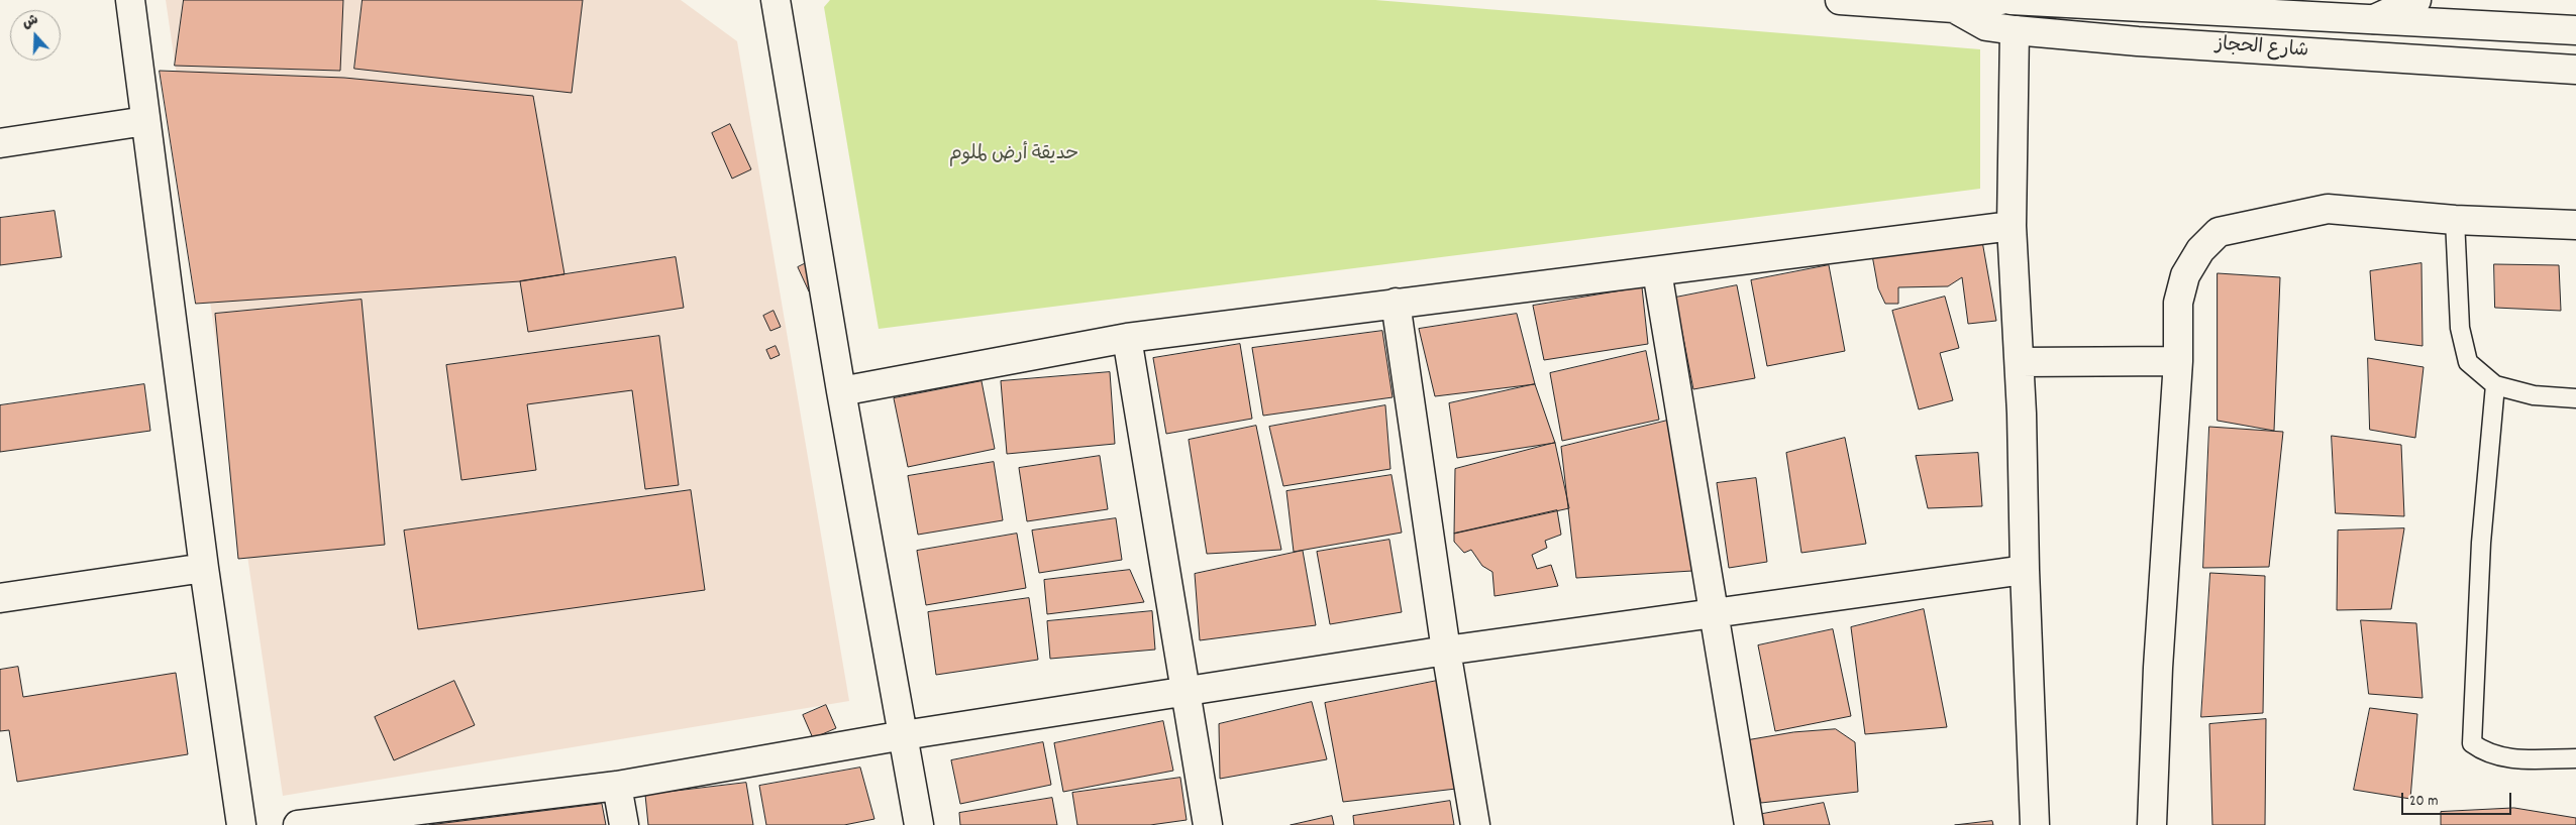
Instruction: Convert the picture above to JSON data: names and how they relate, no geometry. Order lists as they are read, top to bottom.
{
  "streets": {
    "main road": ["شارع الحجاز"]
  },
  "parks": ["حديقة أرض لملوم"],
  "scale_bar": "20 m",
  "north": "top"
}
